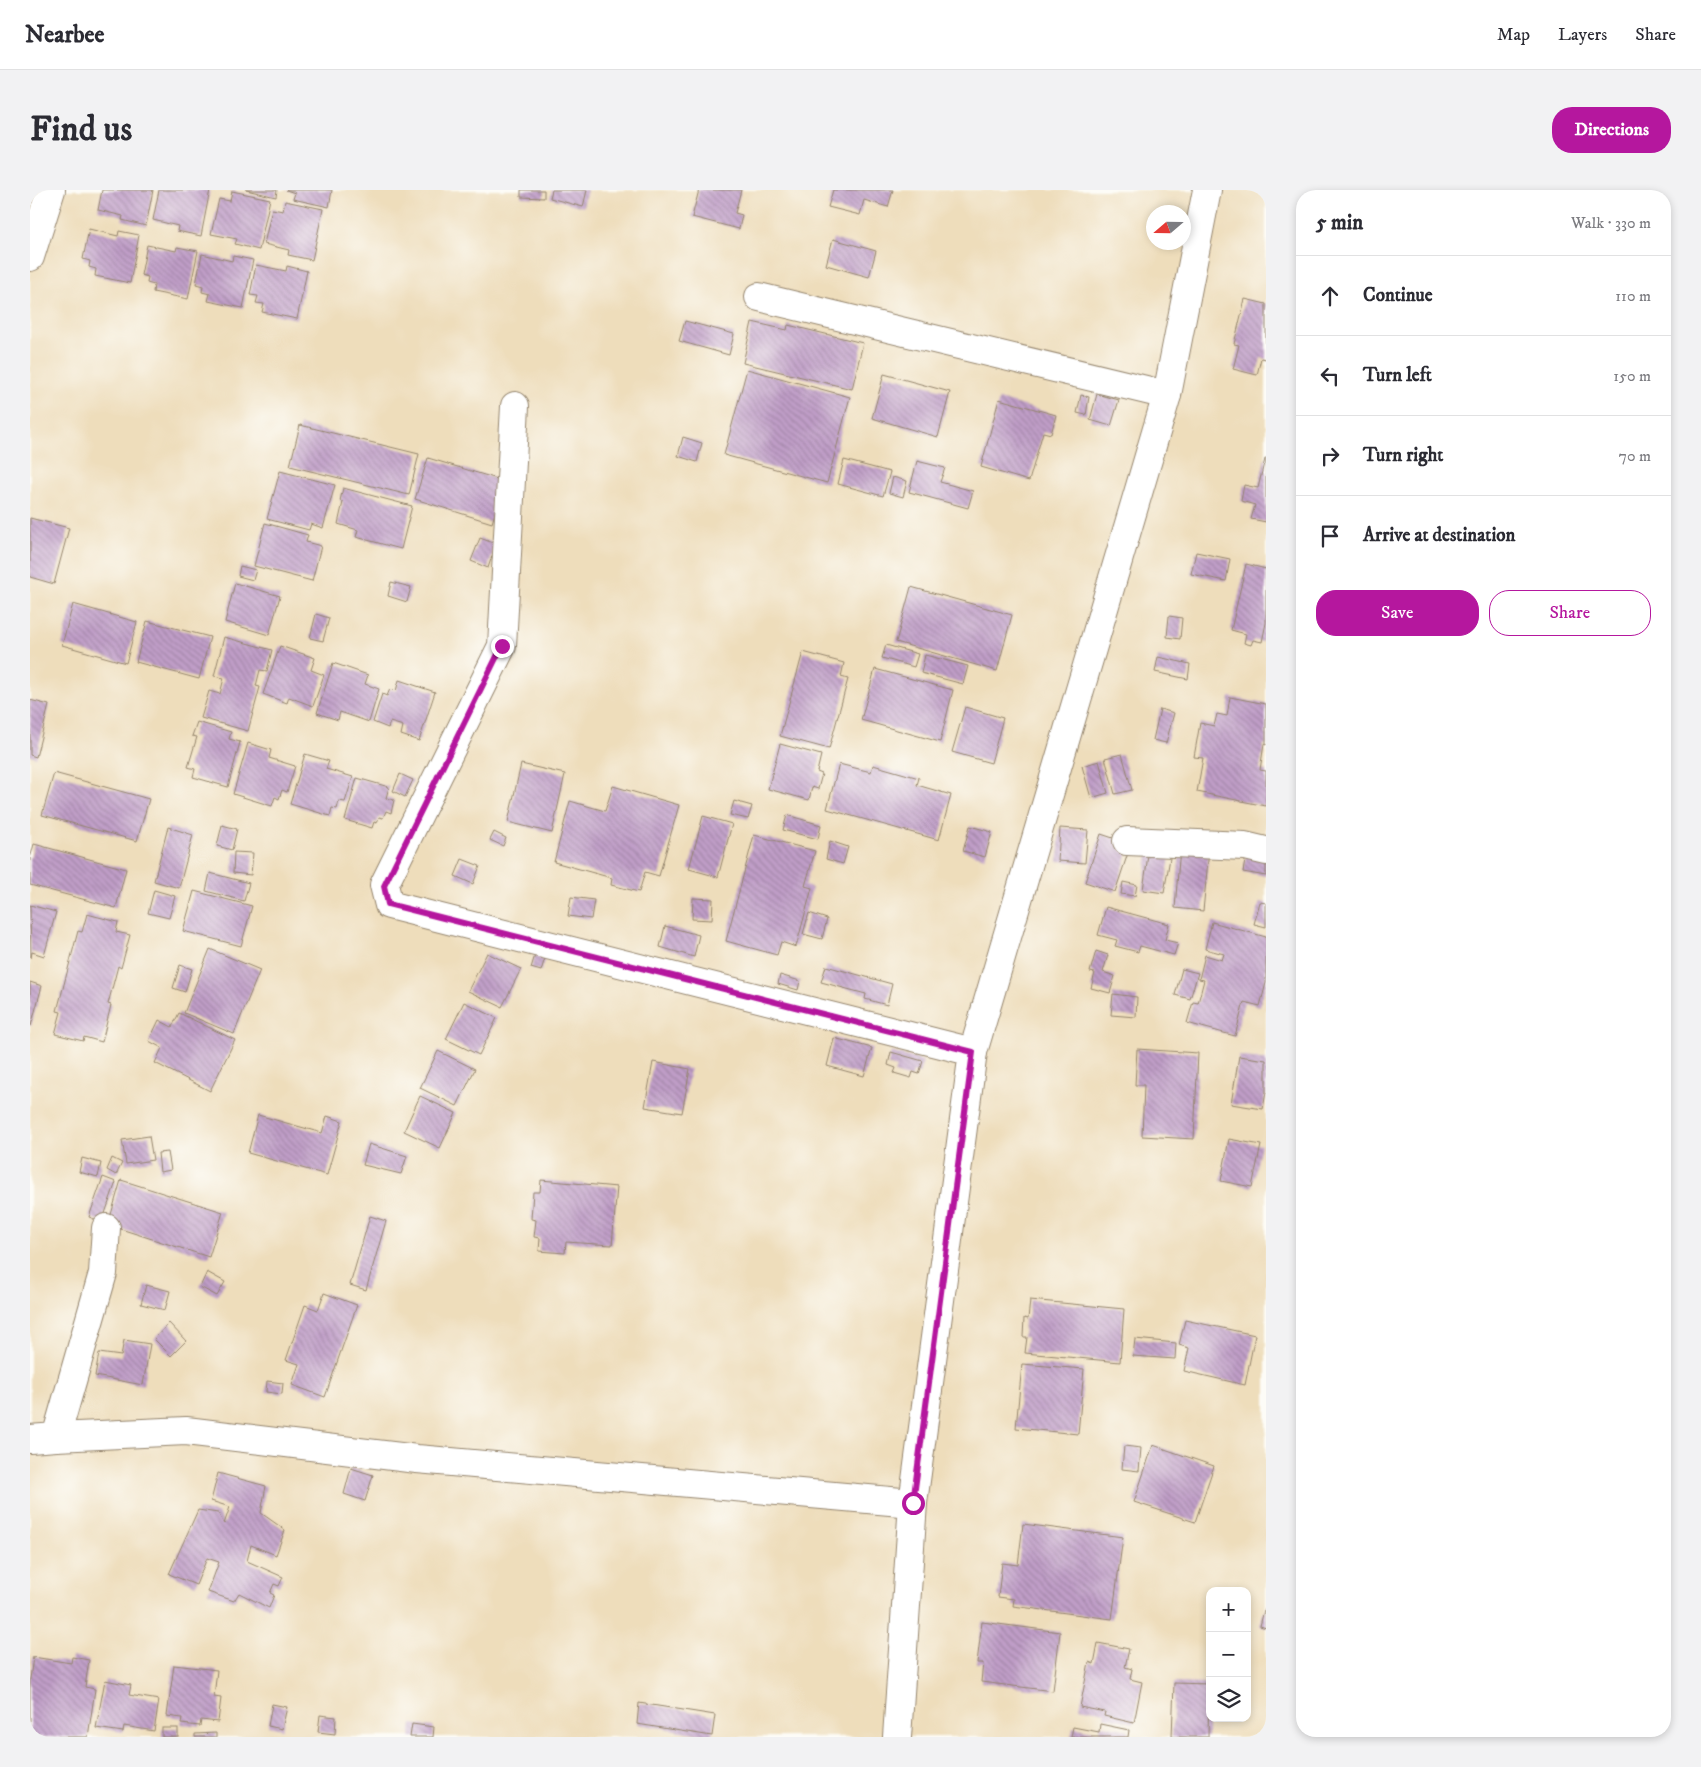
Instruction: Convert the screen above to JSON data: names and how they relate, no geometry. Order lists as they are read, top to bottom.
{
  "north": "left",
  "page": {
    "header": "Nearbee",
    "nav": ["Map", "Layers", "Share"],
    "buttons": [
      "Directions",
      ["Save", "Share"]
    ],
    "title": "Find us",
    "heading": ["5 min", "Walk · 330 m"],
    "list": [
      ["Continue", "110 m"],
      ["Turn left", "150 m"],
      ["Turn right", "70 m"],
      "Arrive at destination"
    ],
    "map_buttons": ["+", "−"]
  }
}
